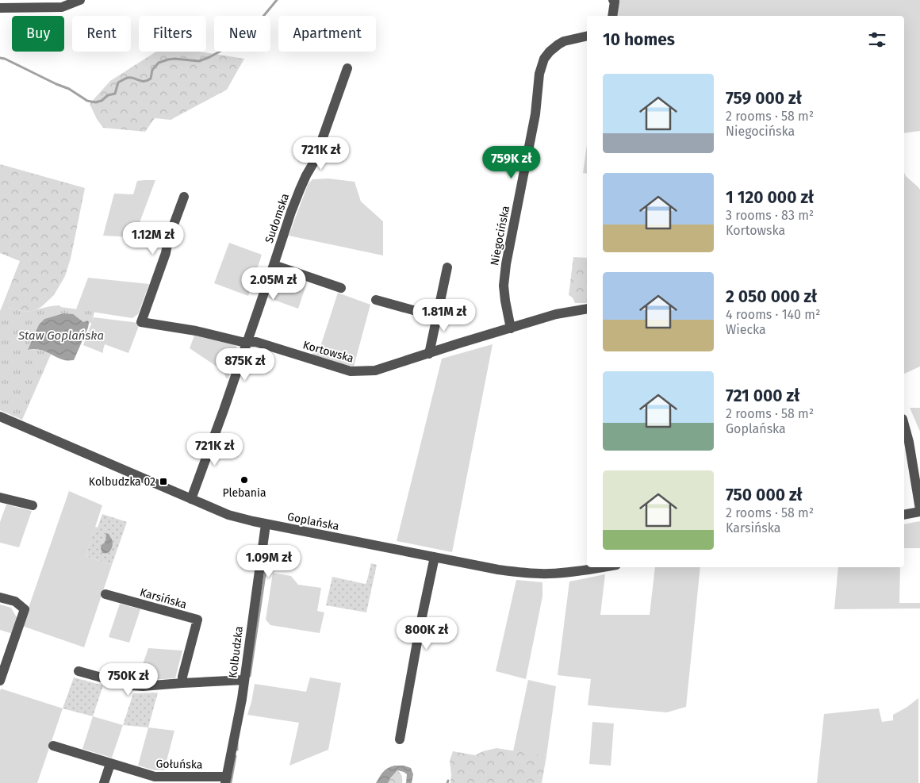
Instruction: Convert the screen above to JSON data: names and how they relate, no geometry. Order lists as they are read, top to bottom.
{
  "streets": {
    "street": [
      "Sudomska",
      "Niegocińska",
      "Kortowska",
      "Goplańska",
      "Karsińska",
      "Kolbudzka",
      "Gołuńska"
    ]
  },
  "crossings": [
    ["Sudomska", "Kortowska"],
    ["Sudomska", "Goplańska"],
    ["Niegocińska", "Kortowska"],
    ["Goplańska", "Kolbudzka"],
    ["Kolbudzka", "Gołuńska"]
  ],
  "water": ["Staw Goplańska"],
  "places": {
    "other": ["Plebania"],
    "transit": ["Kolbudzka 02"]
  },
  "page": {
    "chip": [
      "Buy",
      "Rent",
      "Filters",
      "New",
      "Apartment"
    ],
    "heading": "10 homes",
    "list": [
      {
        "name": "759 000 zł",
        "note": "2 rooms · 58 m² · Niegocińska"
      },
      {
        "name": "1 120 000 zł",
        "note": "3 rooms · 83 m² · Kortowska"
      },
      {
        "name": "2 050 000 zł",
        "note": "4 rooms · 140 m² · Wiecka"
      },
      {
        "name": "721 000 zł",
        "note": "2 rooms · 58 m² · Goplańska"
      },
      {
        "name": "750 000 zł",
        "note": "2 rooms · 58 m² · Karsińska"
      }
    ],
    "price": [
      "721K zł",
      "759K zł",
      "1.12M zł",
      "2.05M zł",
      "1.81M zł",
      "875K zł",
      "721K zł",
      "1.09M zł",
      "800K zł",
      "750K zł"
    ]
  }
}
